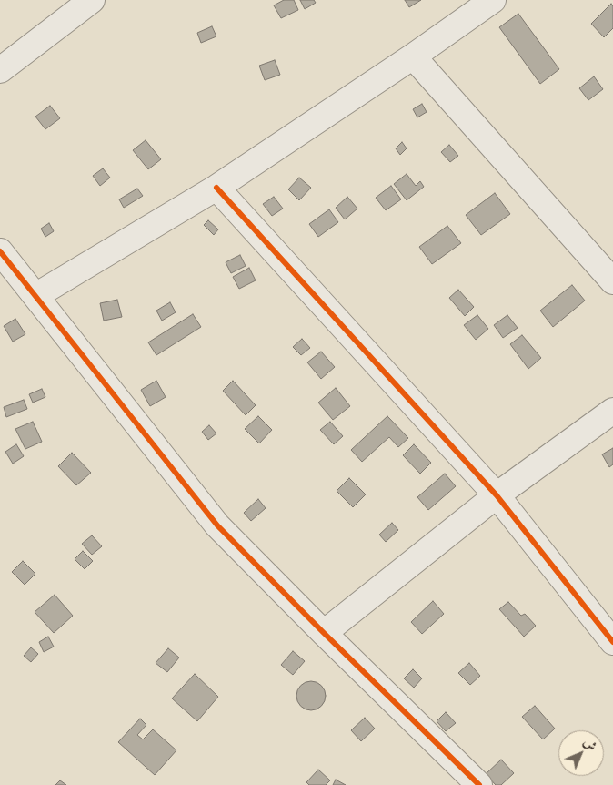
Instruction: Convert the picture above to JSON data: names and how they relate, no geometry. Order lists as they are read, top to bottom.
{
  "north": "top right"
}
